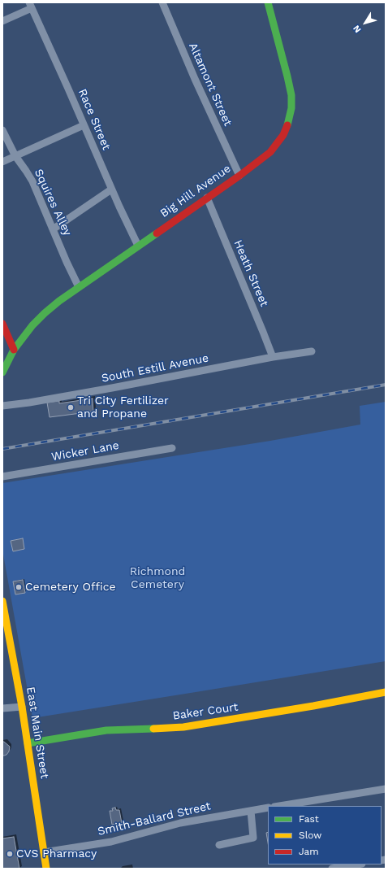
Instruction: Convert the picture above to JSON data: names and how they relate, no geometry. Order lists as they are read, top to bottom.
{
  "streets": {
    "main road": ["Big Hill Avenue", "Baker Court", "East Main Street"],
    "street": [
      "Altamont Street",
      "Race Street",
      "Squires Alley",
      "Heath Street",
      "South Estill Avenue",
      "Wicker Lane",
      "Smith-Ballard Street"
    ]
  },
  "crossings": [
    ["Altamont Street", "Big Hill Avenue"],
    ["Race Street", "Big Hill Avenue"],
    ["Big Hill Avenue", "Squires Alley"],
    ["Big Hill Avenue", "Heath Street"],
    ["Heath Street", "South Estill Avenue"],
    ["Baker Court", "East Main Street"],
    ["East Main Street", "Smith-Ballard Street"]
  ],
  "parks": ["Richmond Cemetery"],
  "places": ["Tri City Fertilizer and Propane", "Cemetery Office", "CVS Pharmacy"],
  "legend": ["Fast", "Slow", "Jam"],
  "north": "bottom left"
}
